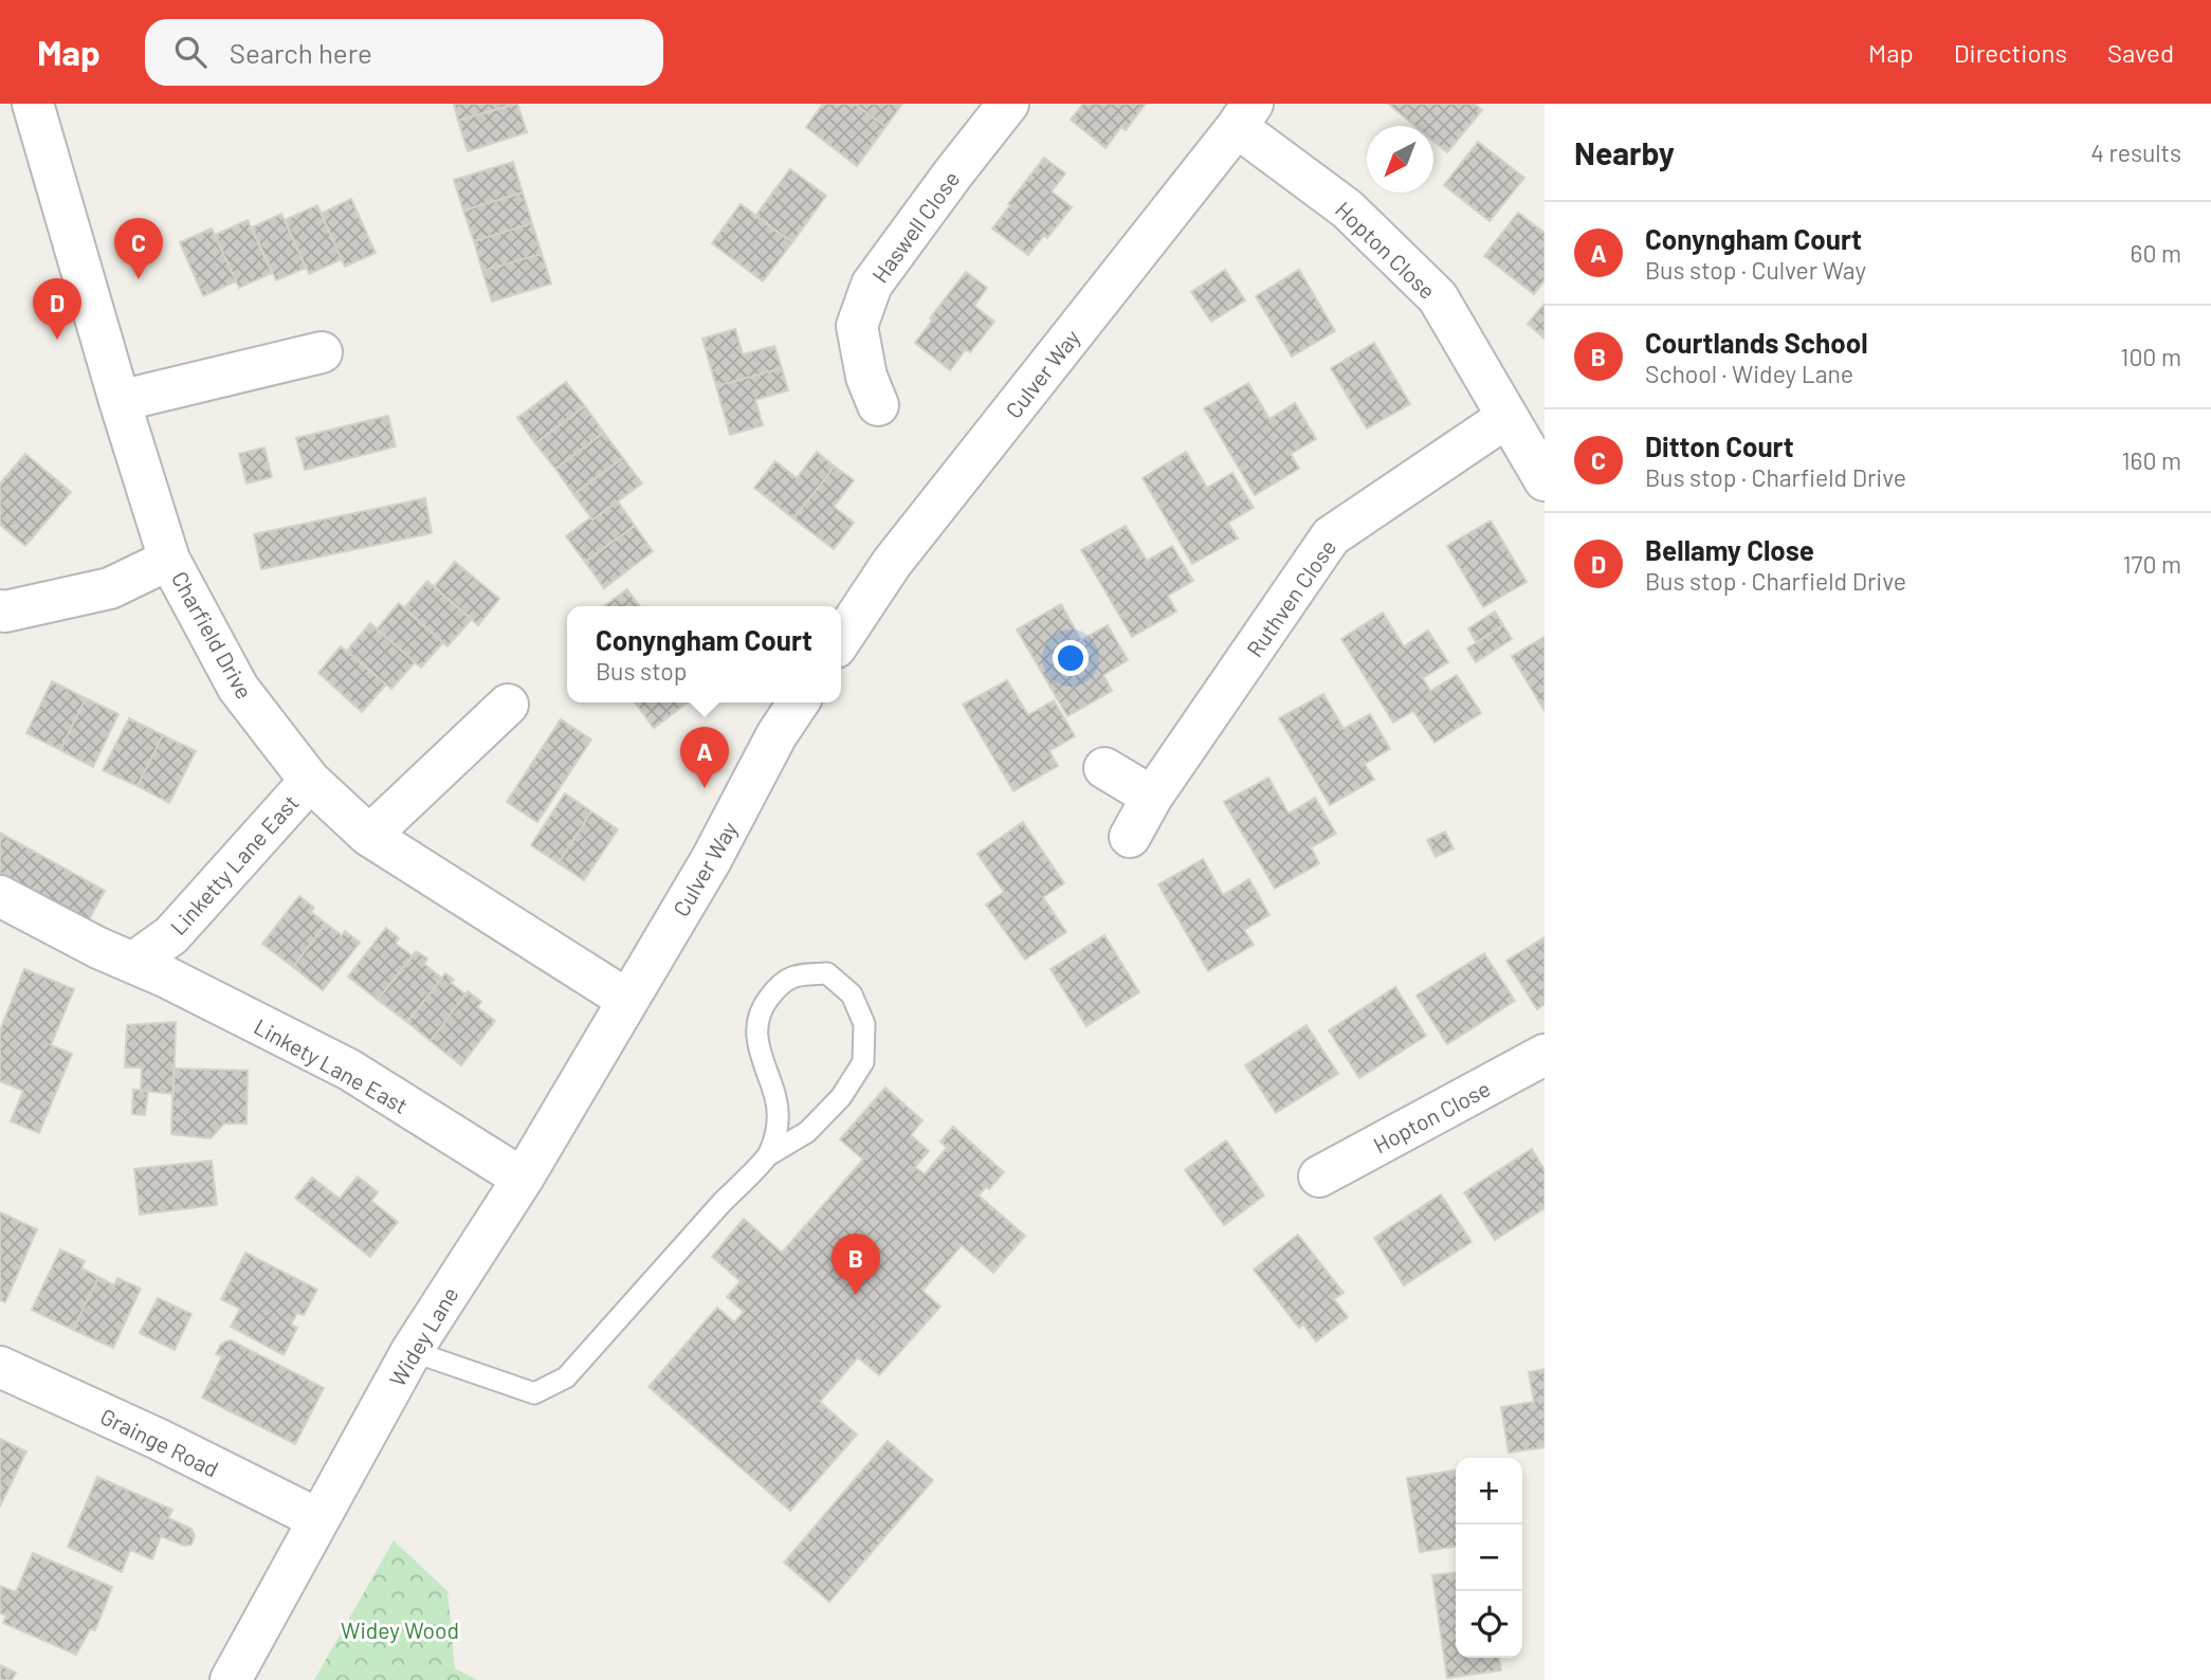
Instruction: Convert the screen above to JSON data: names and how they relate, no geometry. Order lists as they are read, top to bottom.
{
  "streets": {
    "street": [
      "Haswell Close",
      "Hopton Close",
      "Culver Way",
      "Ruthven Close",
      "Charfield Drive",
      "Linketty Lane East",
      "Linkety Lane East",
      "Widey Lane",
      "Grainge Road"
    ]
  },
  "crossings": [
    ["Hopton Close", "Culver Way"],
    ["Hopton Close", "Ruthven Close"],
    ["Culver Way", "Charfield Drive"],
    ["Culver Way", "Widey Lane"],
    ["Charfield Drive", "Linketty Lane East"],
    ["Charfield Drive", "Widey Lane"],
    ["Linketty Lane East", "Linkety Lane East"],
    ["Linkety Lane East", "Widey Lane"],
    ["Widey Lane", "Grainge Road"]
  ],
  "parks": ["Widey Wood"],
  "north": "bottom left",
  "page": {
    "header": "Map",
    "search": "Search here",
    "nav": ["Map", "Directions", "Saved"],
    "heading": ["Nearby", "4 results"],
    "list": [
      {
        "mark": "A",
        "name": "Conyngham Court",
        "note": "Bus stop · Culver Way",
        "value": "60 m"
      },
      {
        "mark": "B",
        "name": "Courtlands School",
        "note": "School · Widey Lane",
        "value": "100 m"
      },
      {
        "mark": "C",
        "name": "Ditton Court",
        "note": "Bus stop · Charfield Drive",
        "value": "160 m"
      },
      {
        "mark": "D",
        "name": "Bellamy Close",
        "note": "Bus stop · Charfield Drive",
        "value": "170 m"
      }
    ],
    "pins": [
      "C",
      "D",
      "A",
      "B"
    ],
    "popup": ["Conyngham Court", "Bus stop"],
    "map_buttons": ["+", "−"]
  }
}
